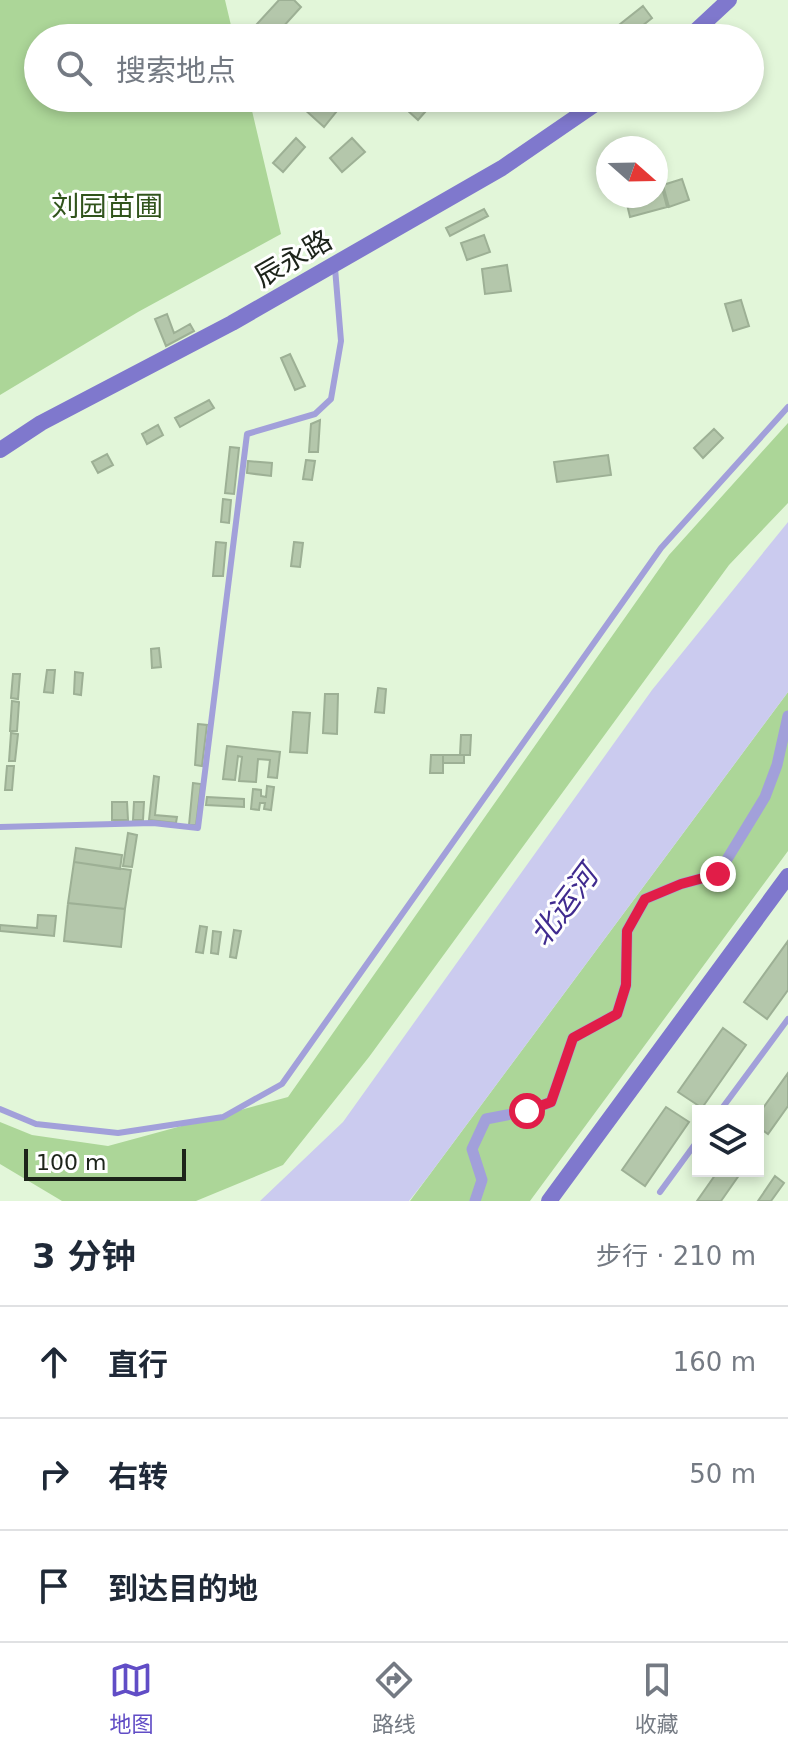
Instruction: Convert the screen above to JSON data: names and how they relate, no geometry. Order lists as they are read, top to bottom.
{
  "streets": {
    "main road": ["辰永路"]
  },
  "water": ["北运河"],
  "parks": ["刘园苗圃"],
  "scale_bar": "100 m",
  "north": "right",
  "page": {
    "search": "搜索地点",
    "scale": "100 m",
    "heading": ["3 分钟", "步行 · 210 m"],
    "list": [
      ["直行", "160 m"],
      ["右转", "50 m"],
      "到达目的地"
    ],
    "nav": ["地图", "路线", "收藏"]
  }
}
